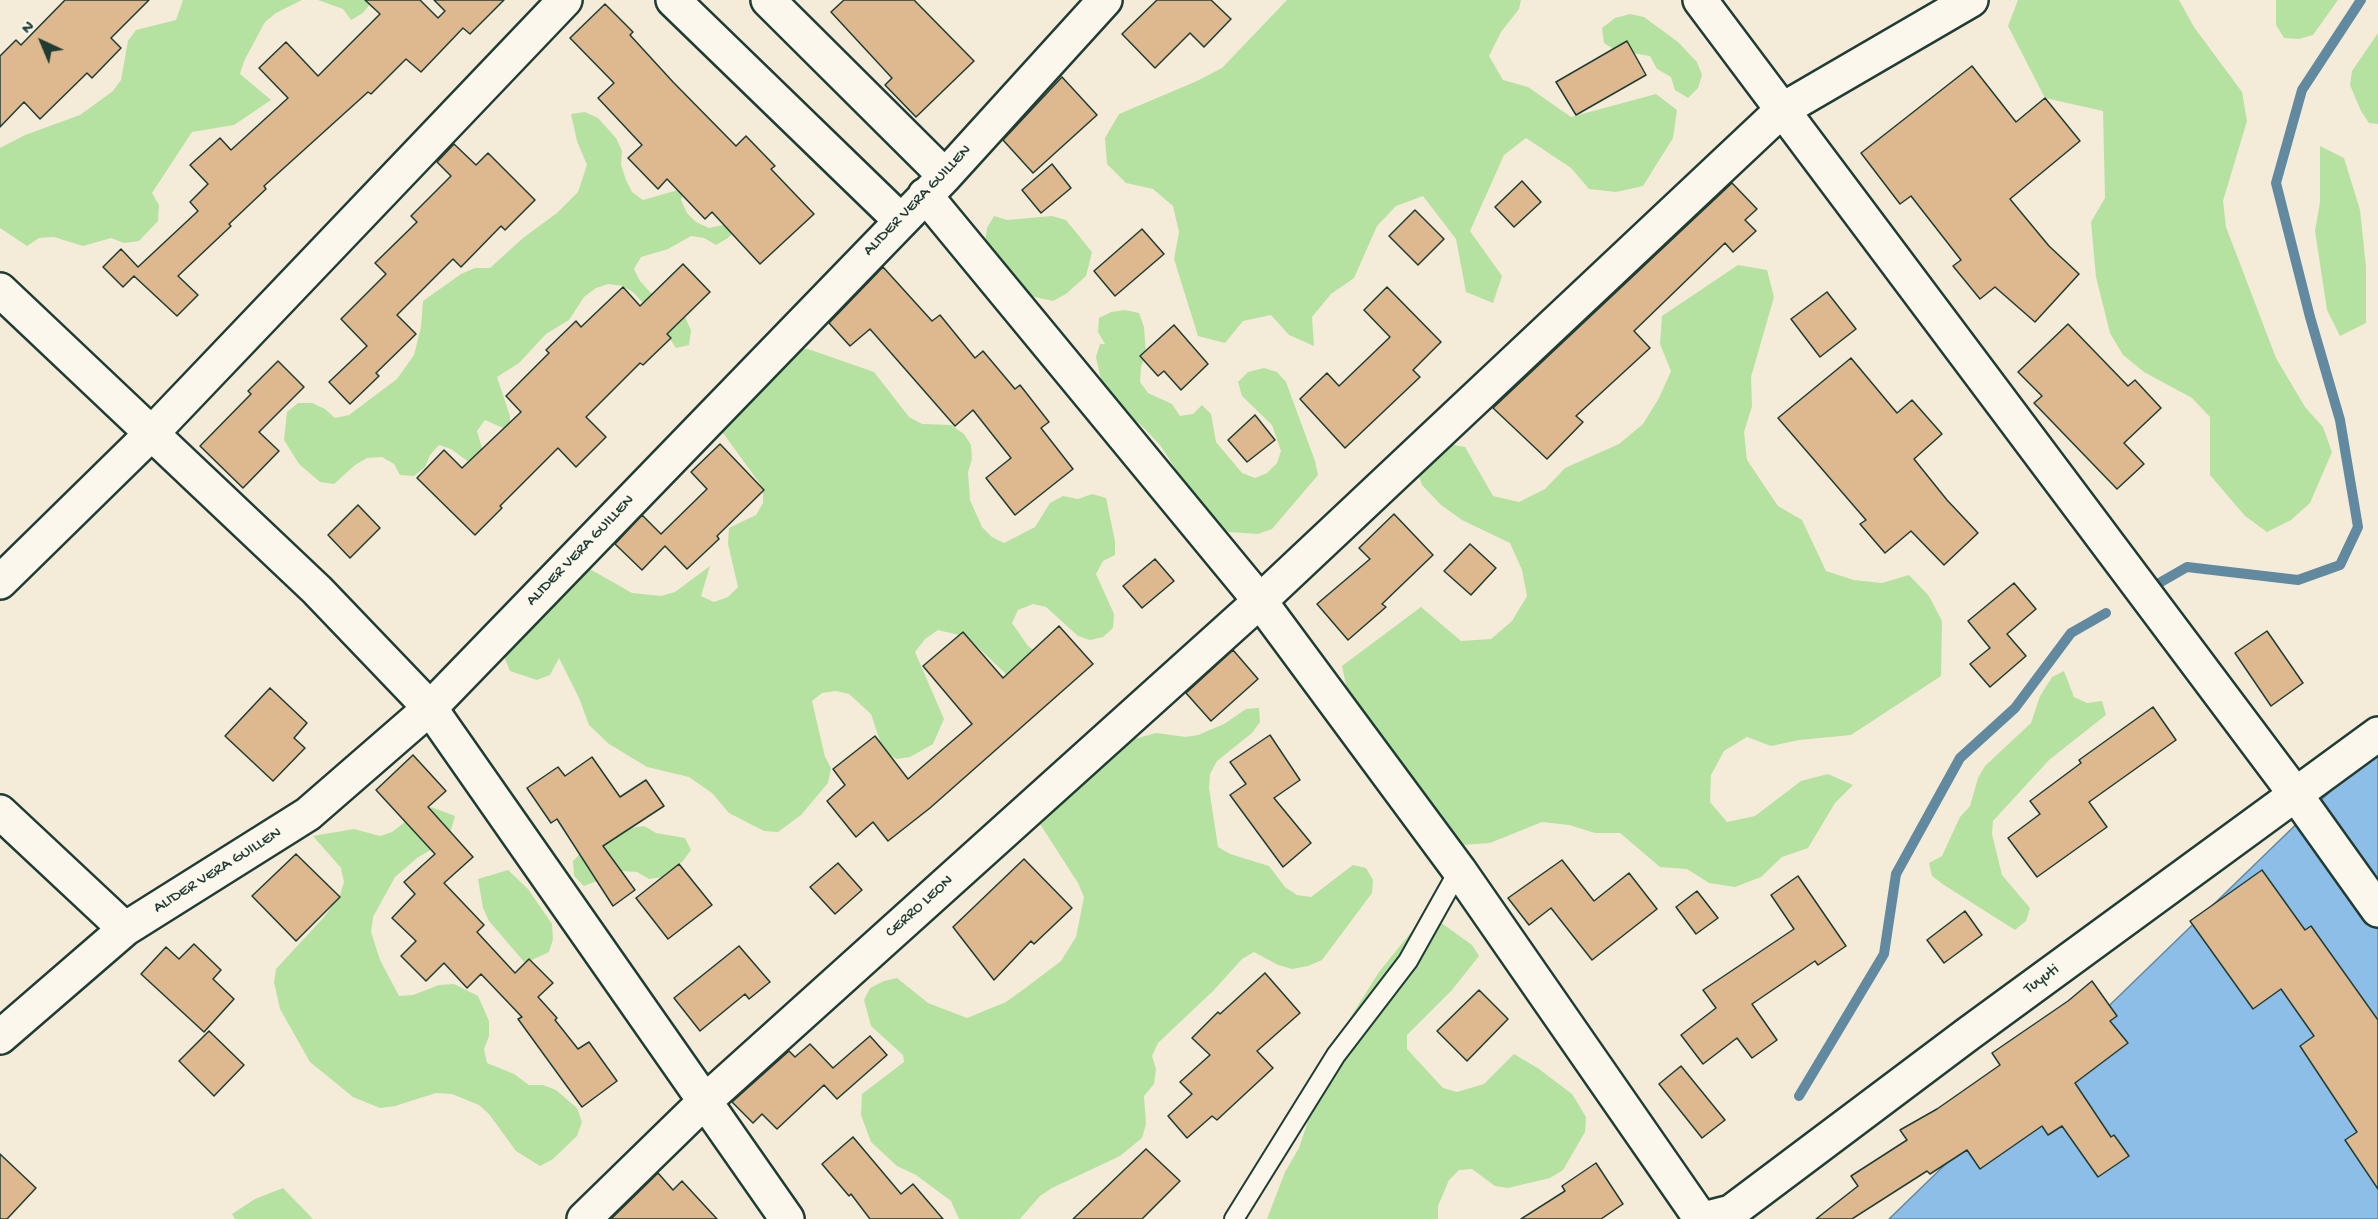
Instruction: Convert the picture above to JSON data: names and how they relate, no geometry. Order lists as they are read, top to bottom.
{
  "streets": {
    "street": ["ALIDER VERA GUILLEN", "CERRO LEON", "Tuyuti"]
  },
  "north": "top left"
}
